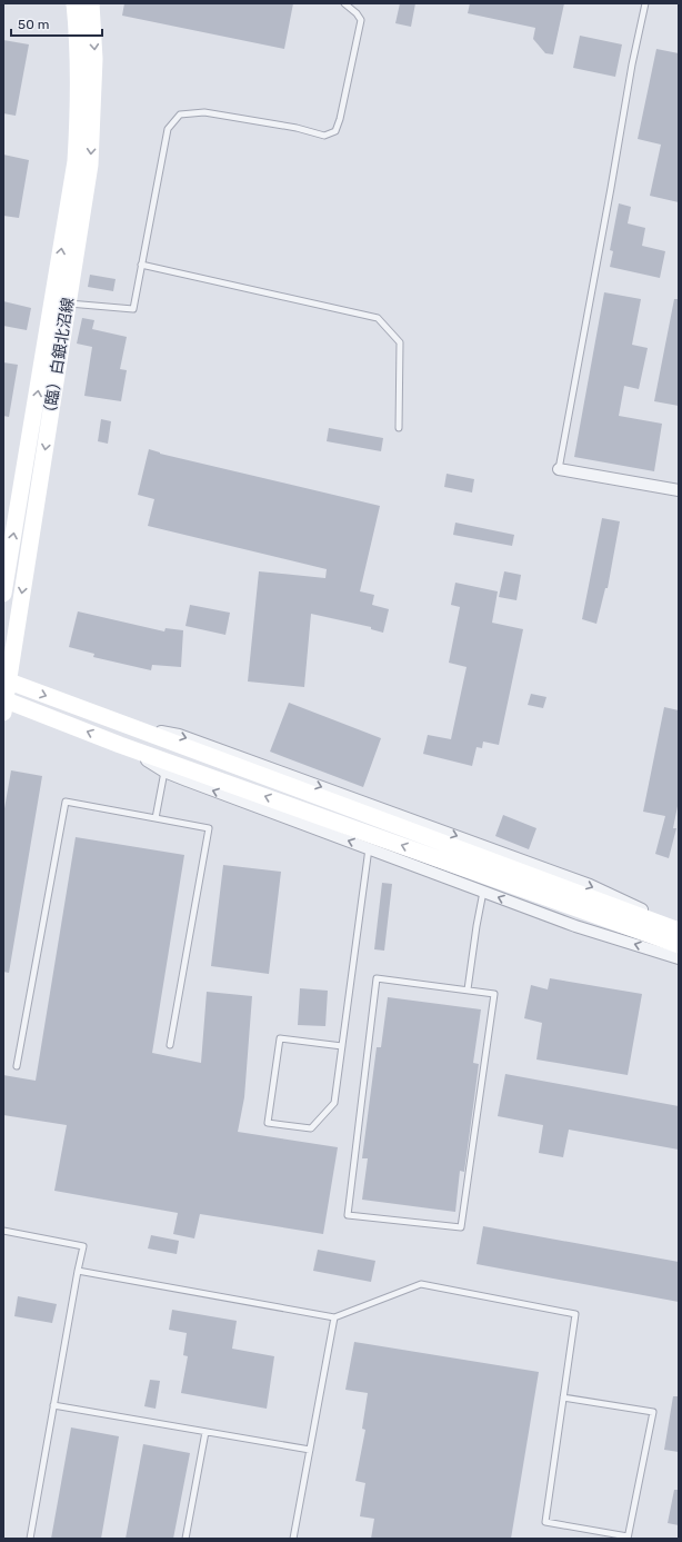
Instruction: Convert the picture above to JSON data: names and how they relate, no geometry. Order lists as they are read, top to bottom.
{
  "streets": {
    "street": ["（臨）白銀北沼線"]
  },
  "scale_bar": "50 m"
}
